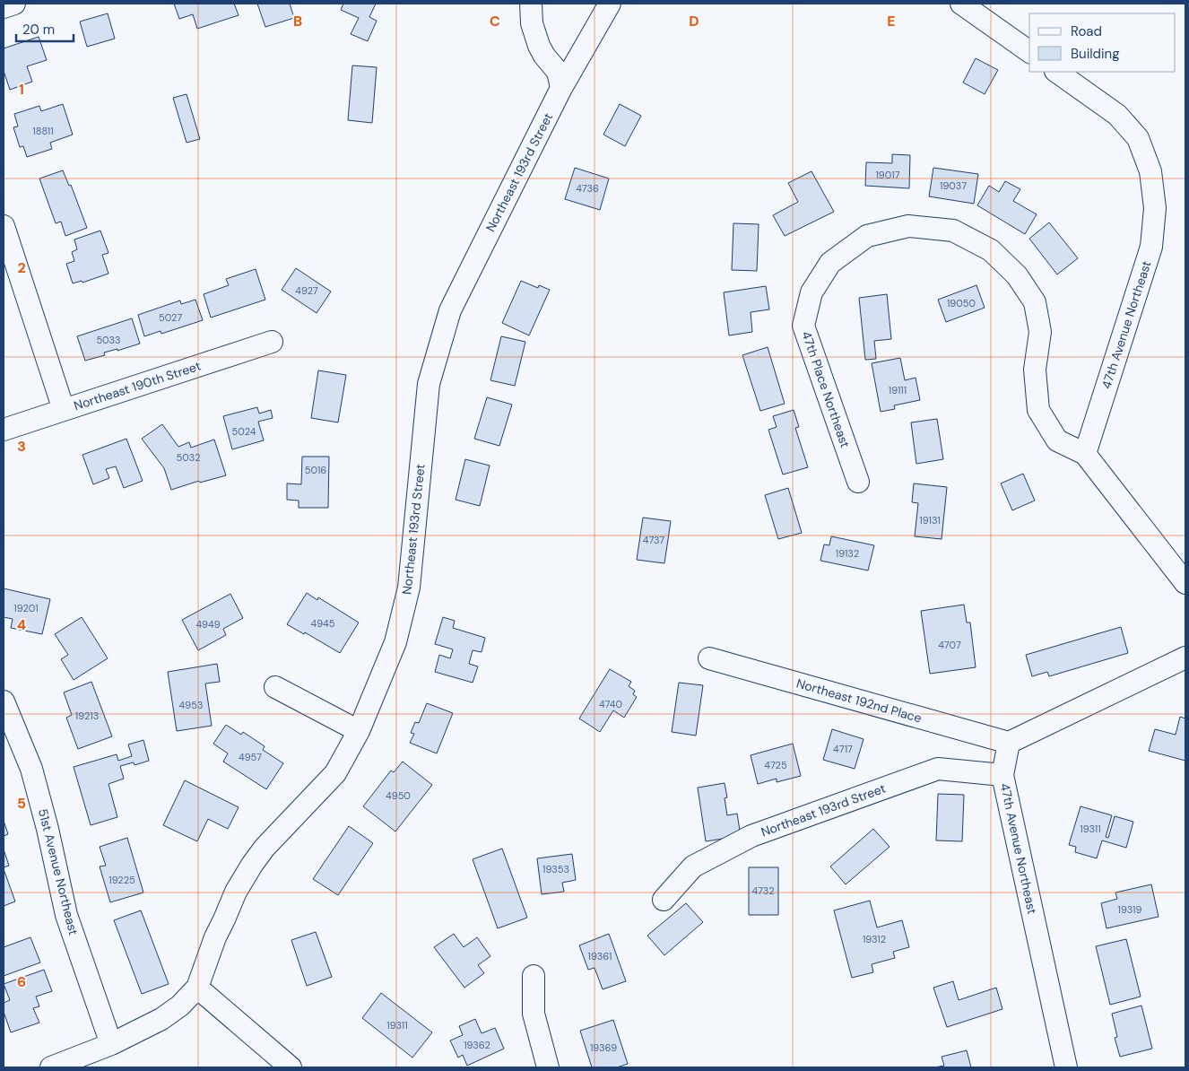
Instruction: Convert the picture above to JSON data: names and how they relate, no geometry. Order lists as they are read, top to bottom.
{
  "streets": {
    "street": [
      "Northeast 193rd Street",
      "47th Avenue Northeast",
      "Northeast 190th Street",
      "47th Place Northeast",
      "Northeast 192nd Place",
      "51st Avenue Northeast"
    ]
  },
  "crossings": [
    ["Northeast 193rd Street", "47th Avenue Northeast"],
    ["Northeast 193rd Street", "51st Avenue Northeast"],
    ["47th Avenue Northeast", "47th Place Northeast"],
    ["47th Avenue Northeast", "Northeast 192nd Place"]
  ],
  "house_numbers": [
    "18811",
    "19017",
    "19037",
    "4736",
    "4927",
    "19050",
    "5027",
    "5033",
    "19111",
    "5024",
    "5032",
    "5016",
    "19131",
    "4737",
    "19132",
    "19201",
    "4945",
    "4949",
    "4707",
    "4740",
    "4953",
    "19213",
    "4717",
    "4957",
    "4725",
    "4950",
    "19311",
    "19353",
    "19225",
    "4732",
    "19319",
    "19312",
    "19361",
    "19311",
    "19362",
    "19369"
  ],
  "legend": ["Road", "Building"],
  "scale_bar": "20 m",
  "grid": {
    "columns": [
      "B",
      "C",
      "D",
      "E"
    ],
    "rows": [
      "1",
      "2",
      "3",
      "4",
      "5",
      "6"
    ]
  }
}
